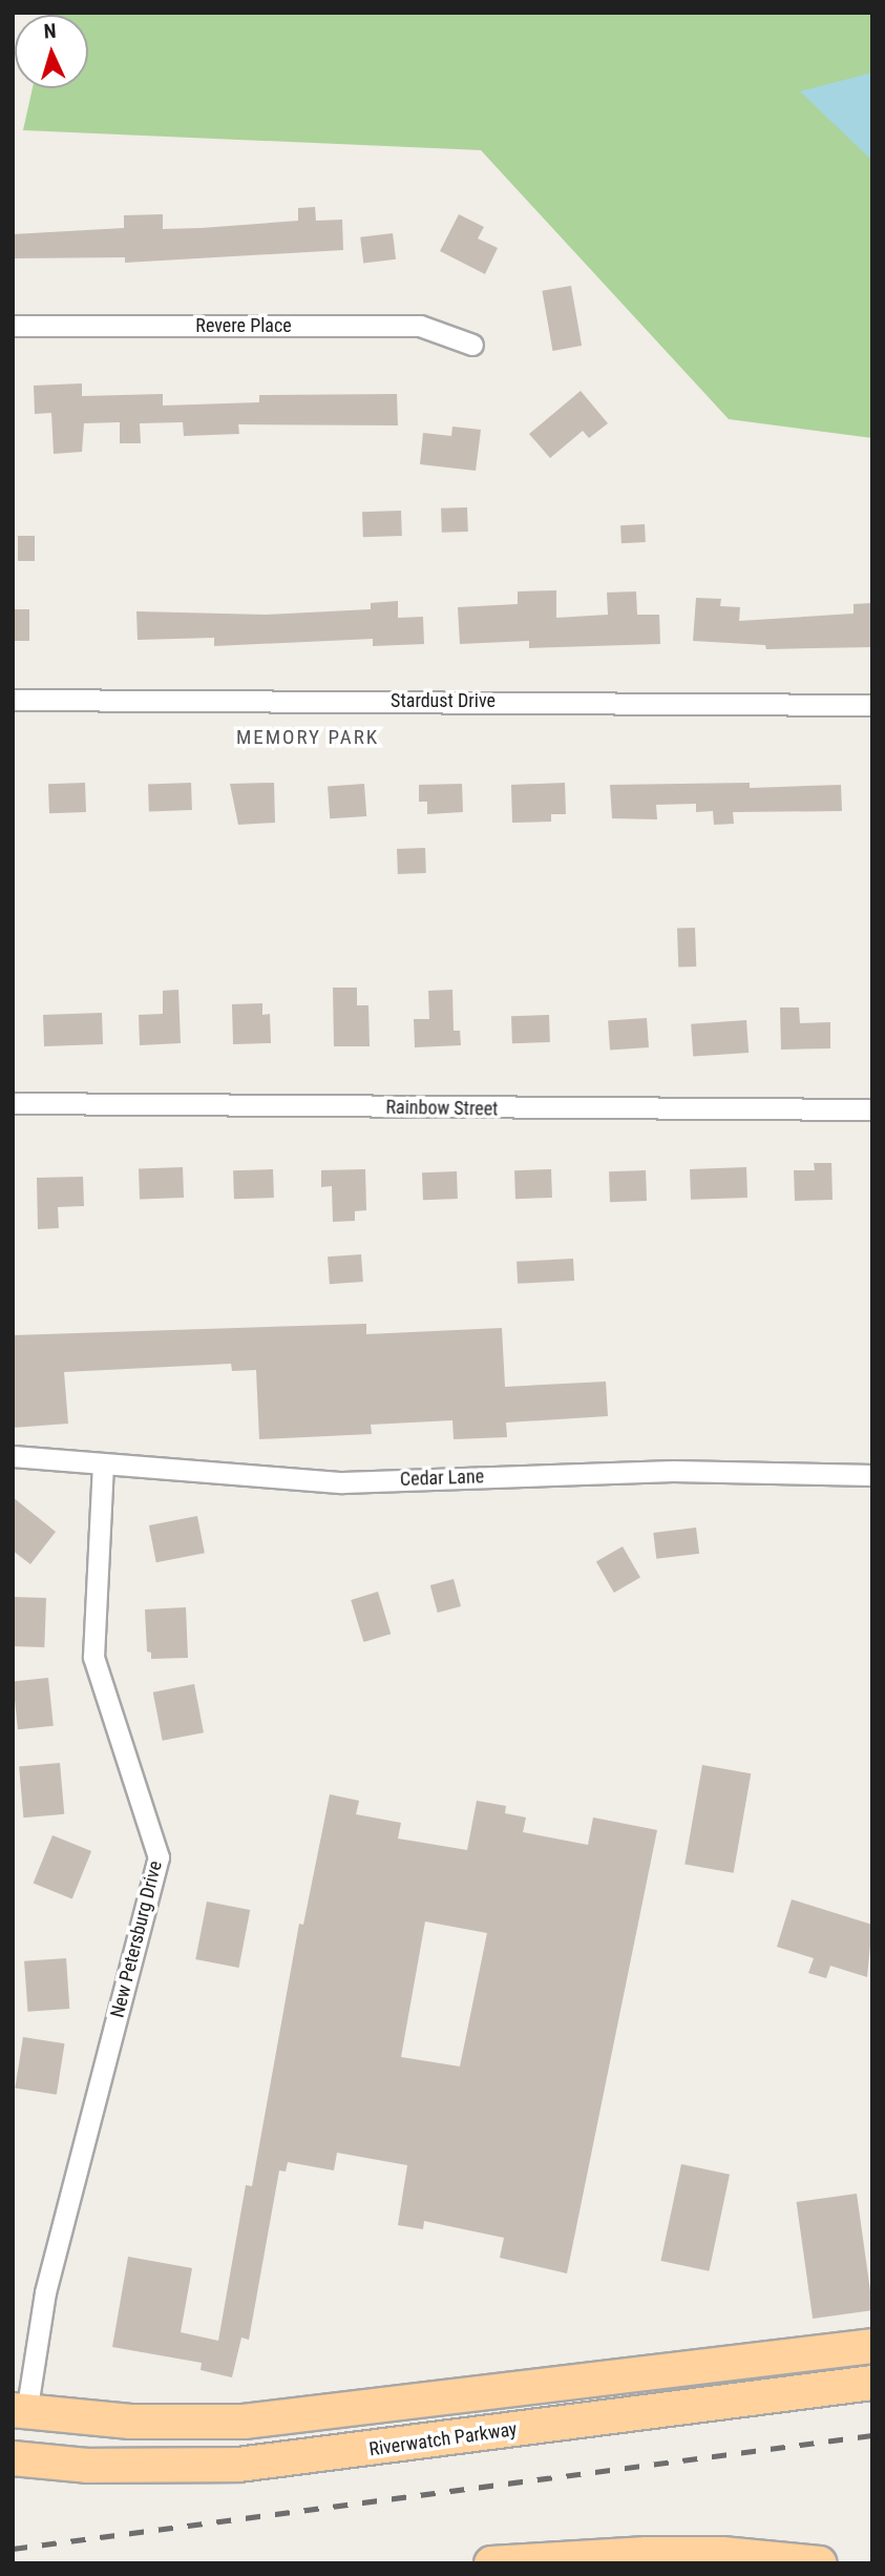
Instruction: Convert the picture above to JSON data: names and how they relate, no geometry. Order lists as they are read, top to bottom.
{
  "streets": {
    "main road": ["Riverwatch Parkway"],
    "street": [
      "Revere Place",
      "Stardust Drive",
      "Rainbow Street",
      "Cedar Lane",
      "New Petersburg Drive"
    ]
  },
  "crossings": [
    ["Cedar Lane", "New Petersburg Drive"]
  ],
  "districts": ["MEMORY PARK"],
  "north": "top"
}
